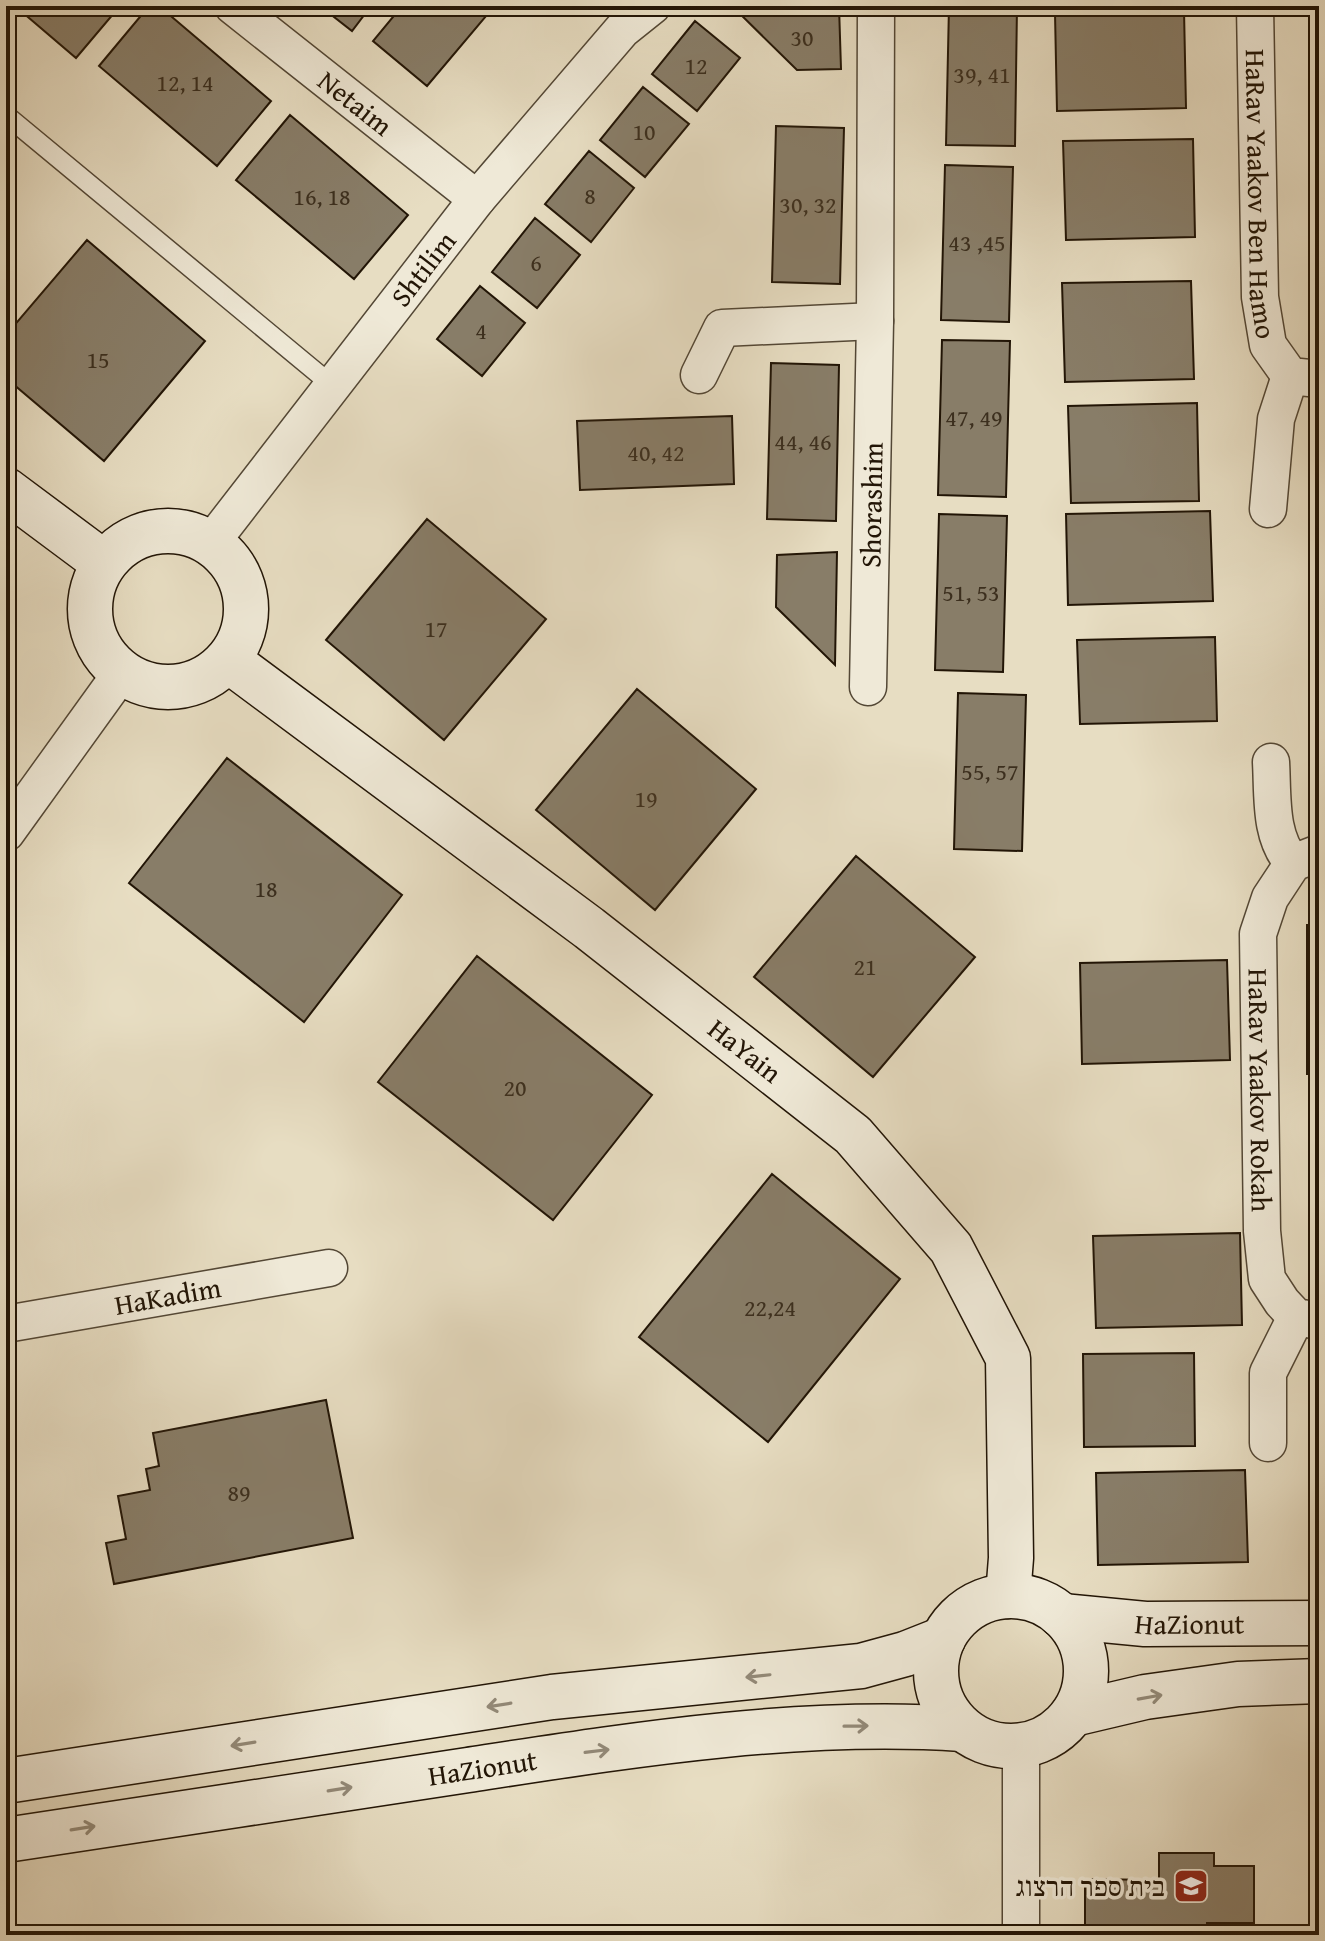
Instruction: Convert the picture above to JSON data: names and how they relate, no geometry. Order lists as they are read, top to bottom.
{
  "streets": {
    "street": [
      "Netaim",
      "HaRav Yaakov Ben Hamo",
      "Shtilim",
      "Shorashim",
      "HaYain",
      "HaRav Yaakov Rokah",
      "HaKadim",
      "HaZionut"
    ]
  },
  "crossings": [
    ["Netaim", "Shtilim"],
    ["Shtilim", "HaYain"],
    ["HaYain", "HaZionut"]
  ],
  "places": {
    "school or university": ["בית ספר הרצוג"]
  },
  "house_numbers": [
    "30",
    "12",
    "39, 41",
    "12, 14",
    "10",
    "8",
    "16, 18",
    "30, 32",
    "43 ,45",
    "6",
    "4",
    "15",
    "47, 49",
    "44, 46",
    "40, 42",
    "51, 53",
    "17",
    "55, 57",
    "19",
    "18",
    "21",
    "20",
    "22,24",
    "89"
  ]
}
